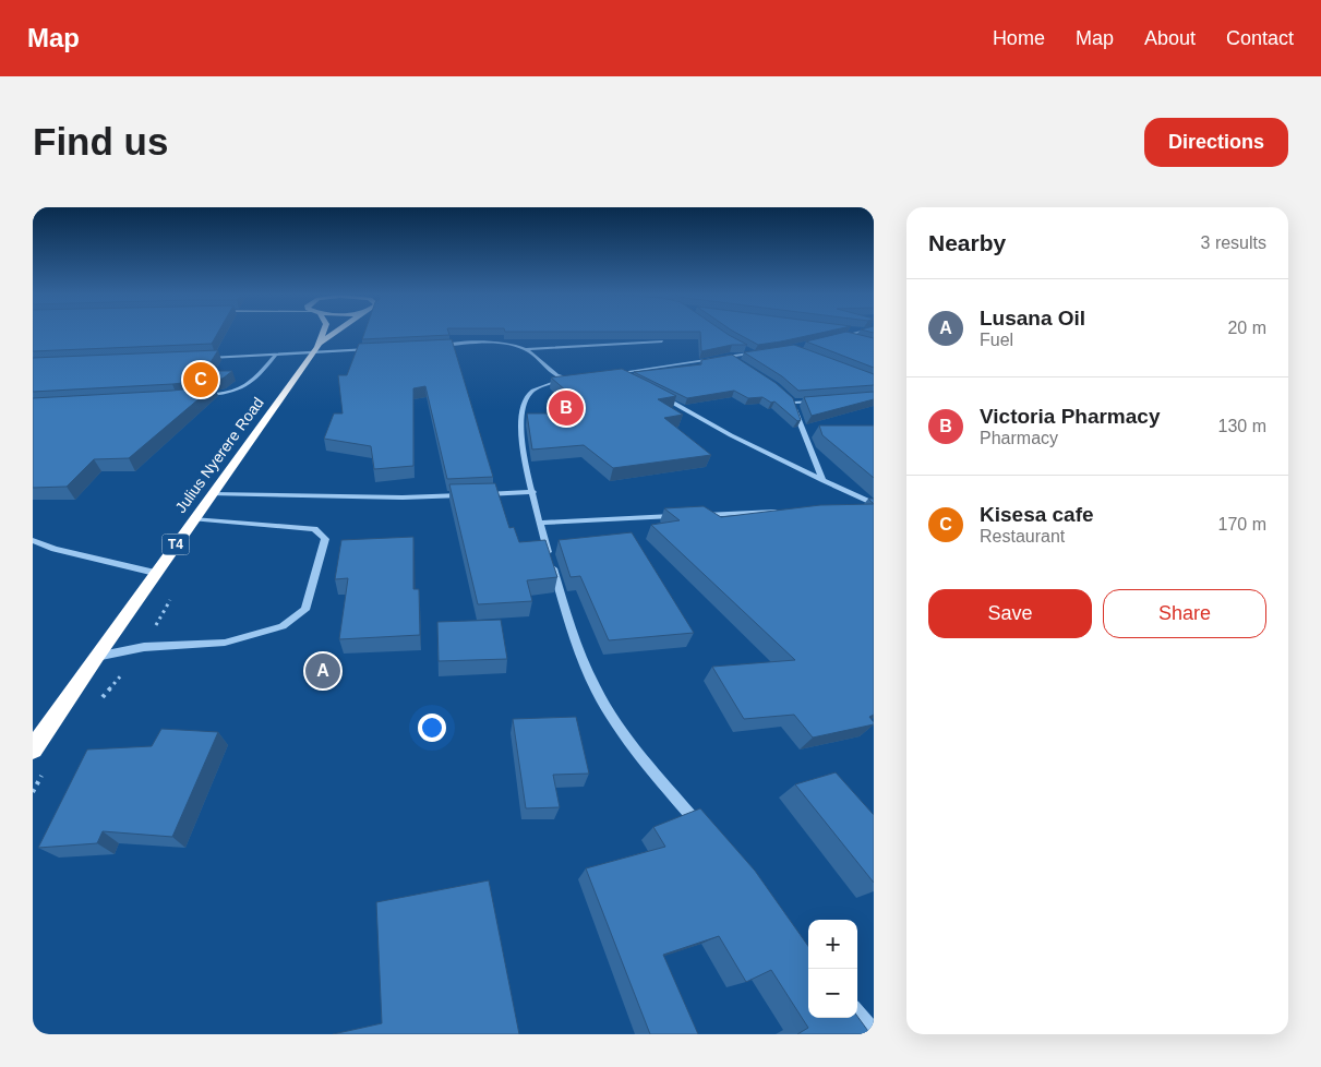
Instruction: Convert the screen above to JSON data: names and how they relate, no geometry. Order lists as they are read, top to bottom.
{
  "streets": {
    "highway": ["Julius Nyerere Road", "T4"]
  },
  "page": {
    "header": "Map",
    "nav": [
      "Home",
      "Map",
      "About",
      "Contact"
    ],
    "buttons": [
      "Directions",
      ["Save", "Share"]
    ],
    "title": "Find us",
    "heading": ["Nearby", "3 results"],
    "list": [
      {
        "mark": "A",
        "name": "Lusana Oil",
        "note": "Fuel",
        "value": "20 m"
      },
      {
        "mark": "B",
        "name": "Victoria Pharmacy",
        "note": "Pharmacy",
        "value": "130 m"
      },
      {
        "mark": "C",
        "name": "Kisesa cafe",
        "note": "Restaurant",
        "value": "170 m"
      }
    ],
    "pins": ["C", "B", "A"],
    "map_buttons": ["+", "−"]
  }
}
